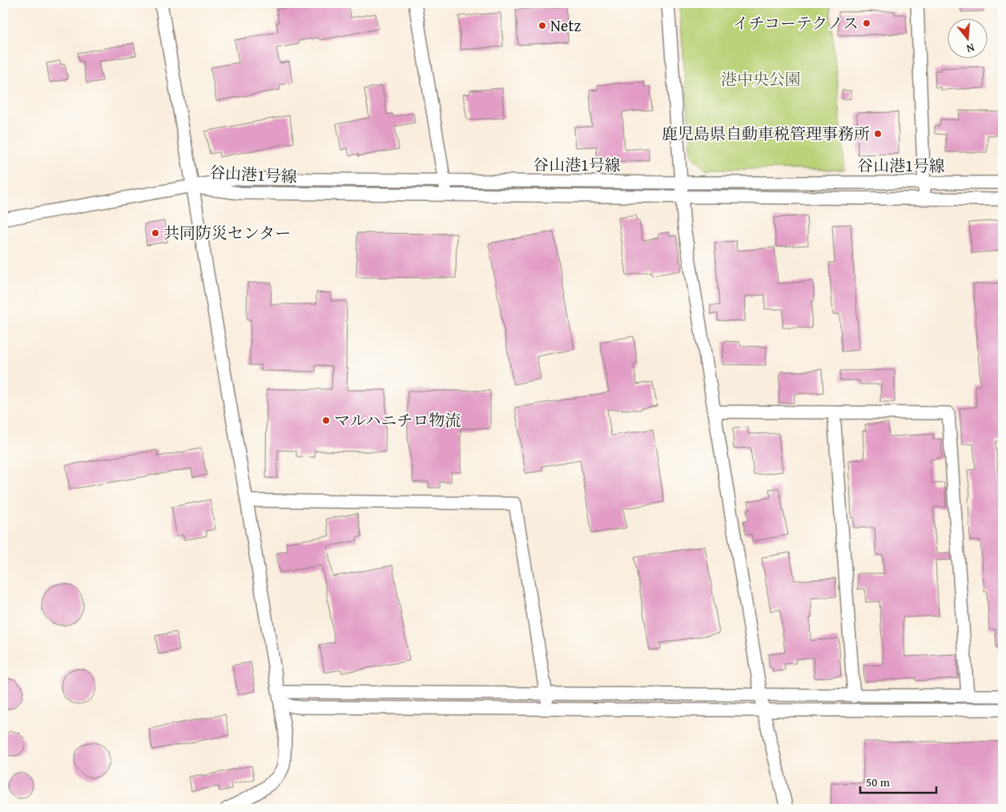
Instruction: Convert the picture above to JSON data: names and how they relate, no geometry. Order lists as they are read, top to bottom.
{
  "streets": {
    "street": ["谷山港1号線"]
  },
  "parks": ["港中央公園"],
  "places": [
    "イチコーテクノス",
    "Netz",
    "鹿児島県自動車税管理事務所",
    "共同防災センター",
    "マルハニチロ物流"
  ],
  "scale_bar": "50 m",
  "north": "bottom"
}
